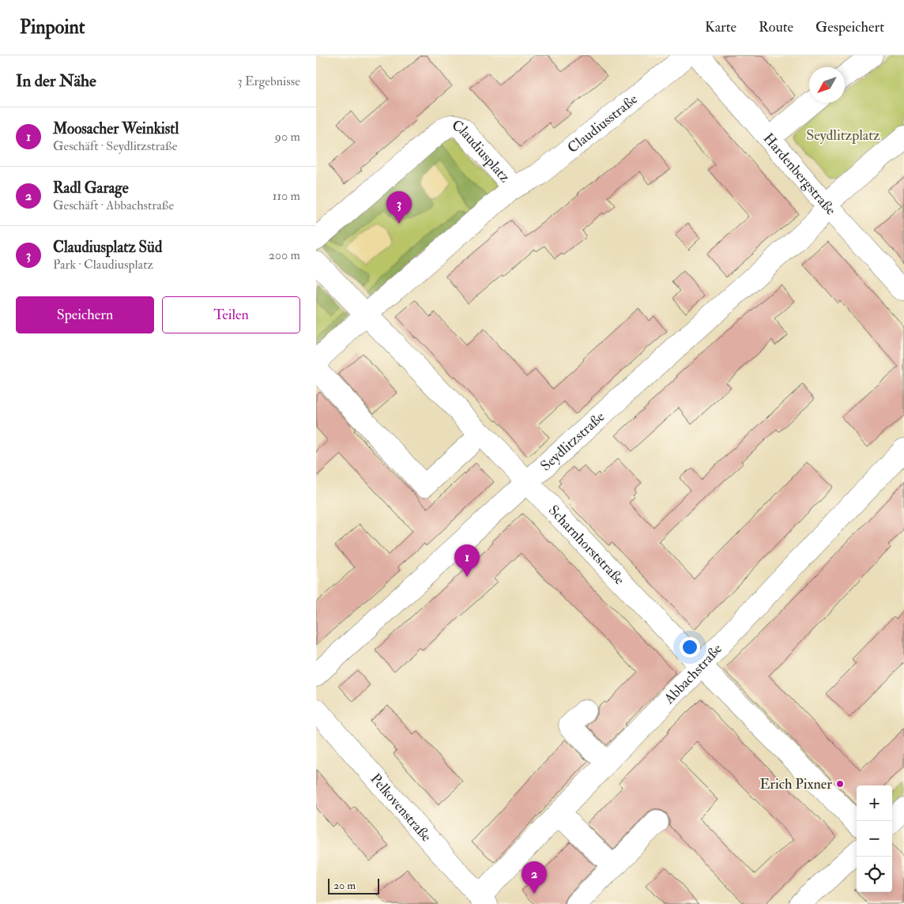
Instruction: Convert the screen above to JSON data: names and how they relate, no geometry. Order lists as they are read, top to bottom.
{
  "streets": {
    "street": [
      "Claudiusstraße",
      "Claudiusplatz",
      "Hardenbergstraße",
      "Seydlitzstraße",
      "Scharnhorststraße",
      "Abbachstraße",
      "Pelkovenstraße"
    ]
  },
  "crossings": [
    ["Claudiusstraße", "Claudiusplatz"],
    ["Claudiusplatz", "Scharnhorststraße"],
    ["Hardenbergstraße", "Seydlitzstraße"],
    ["Seydlitzstraße", "Scharnhorststraße"],
    ["Scharnhorststraße", "Abbachstraße"],
    ["Abbachstraße", "Pelkovenstraße"]
  ],
  "parks": ["Seydlitzplatz"],
  "places": ["Erich Pixner"],
  "scale_bar": "20 m",
  "north": "bottom left",
  "page": {
    "header": "Pinpoint",
    "nav": ["Karte", "Route", "Gespeichert"],
    "heading": ["In der Nähe", "3 Ergebnisse"],
    "list": [
      {
        "mark": "1",
        "name": "Moosacher Weinkistl",
        "note": "Geschäft · Seydlitzstraße",
        "value": "90 m"
      },
      {
        "mark": "2",
        "name": "Radl Garage",
        "note": "Geschäft · Abbachstraße",
        "value": "110 m"
      },
      {
        "mark": "3",
        "name": "Claudiusplatz Süd",
        "note": "Park · Claudiusplatz",
        "value": "200 m"
      }
    ],
    "pins": ["3", "1", "2"],
    "buttons": ["Speichern", "Teilen"],
    "map_buttons": ["+", "−"],
    "scale": "20 m"
  }
}
